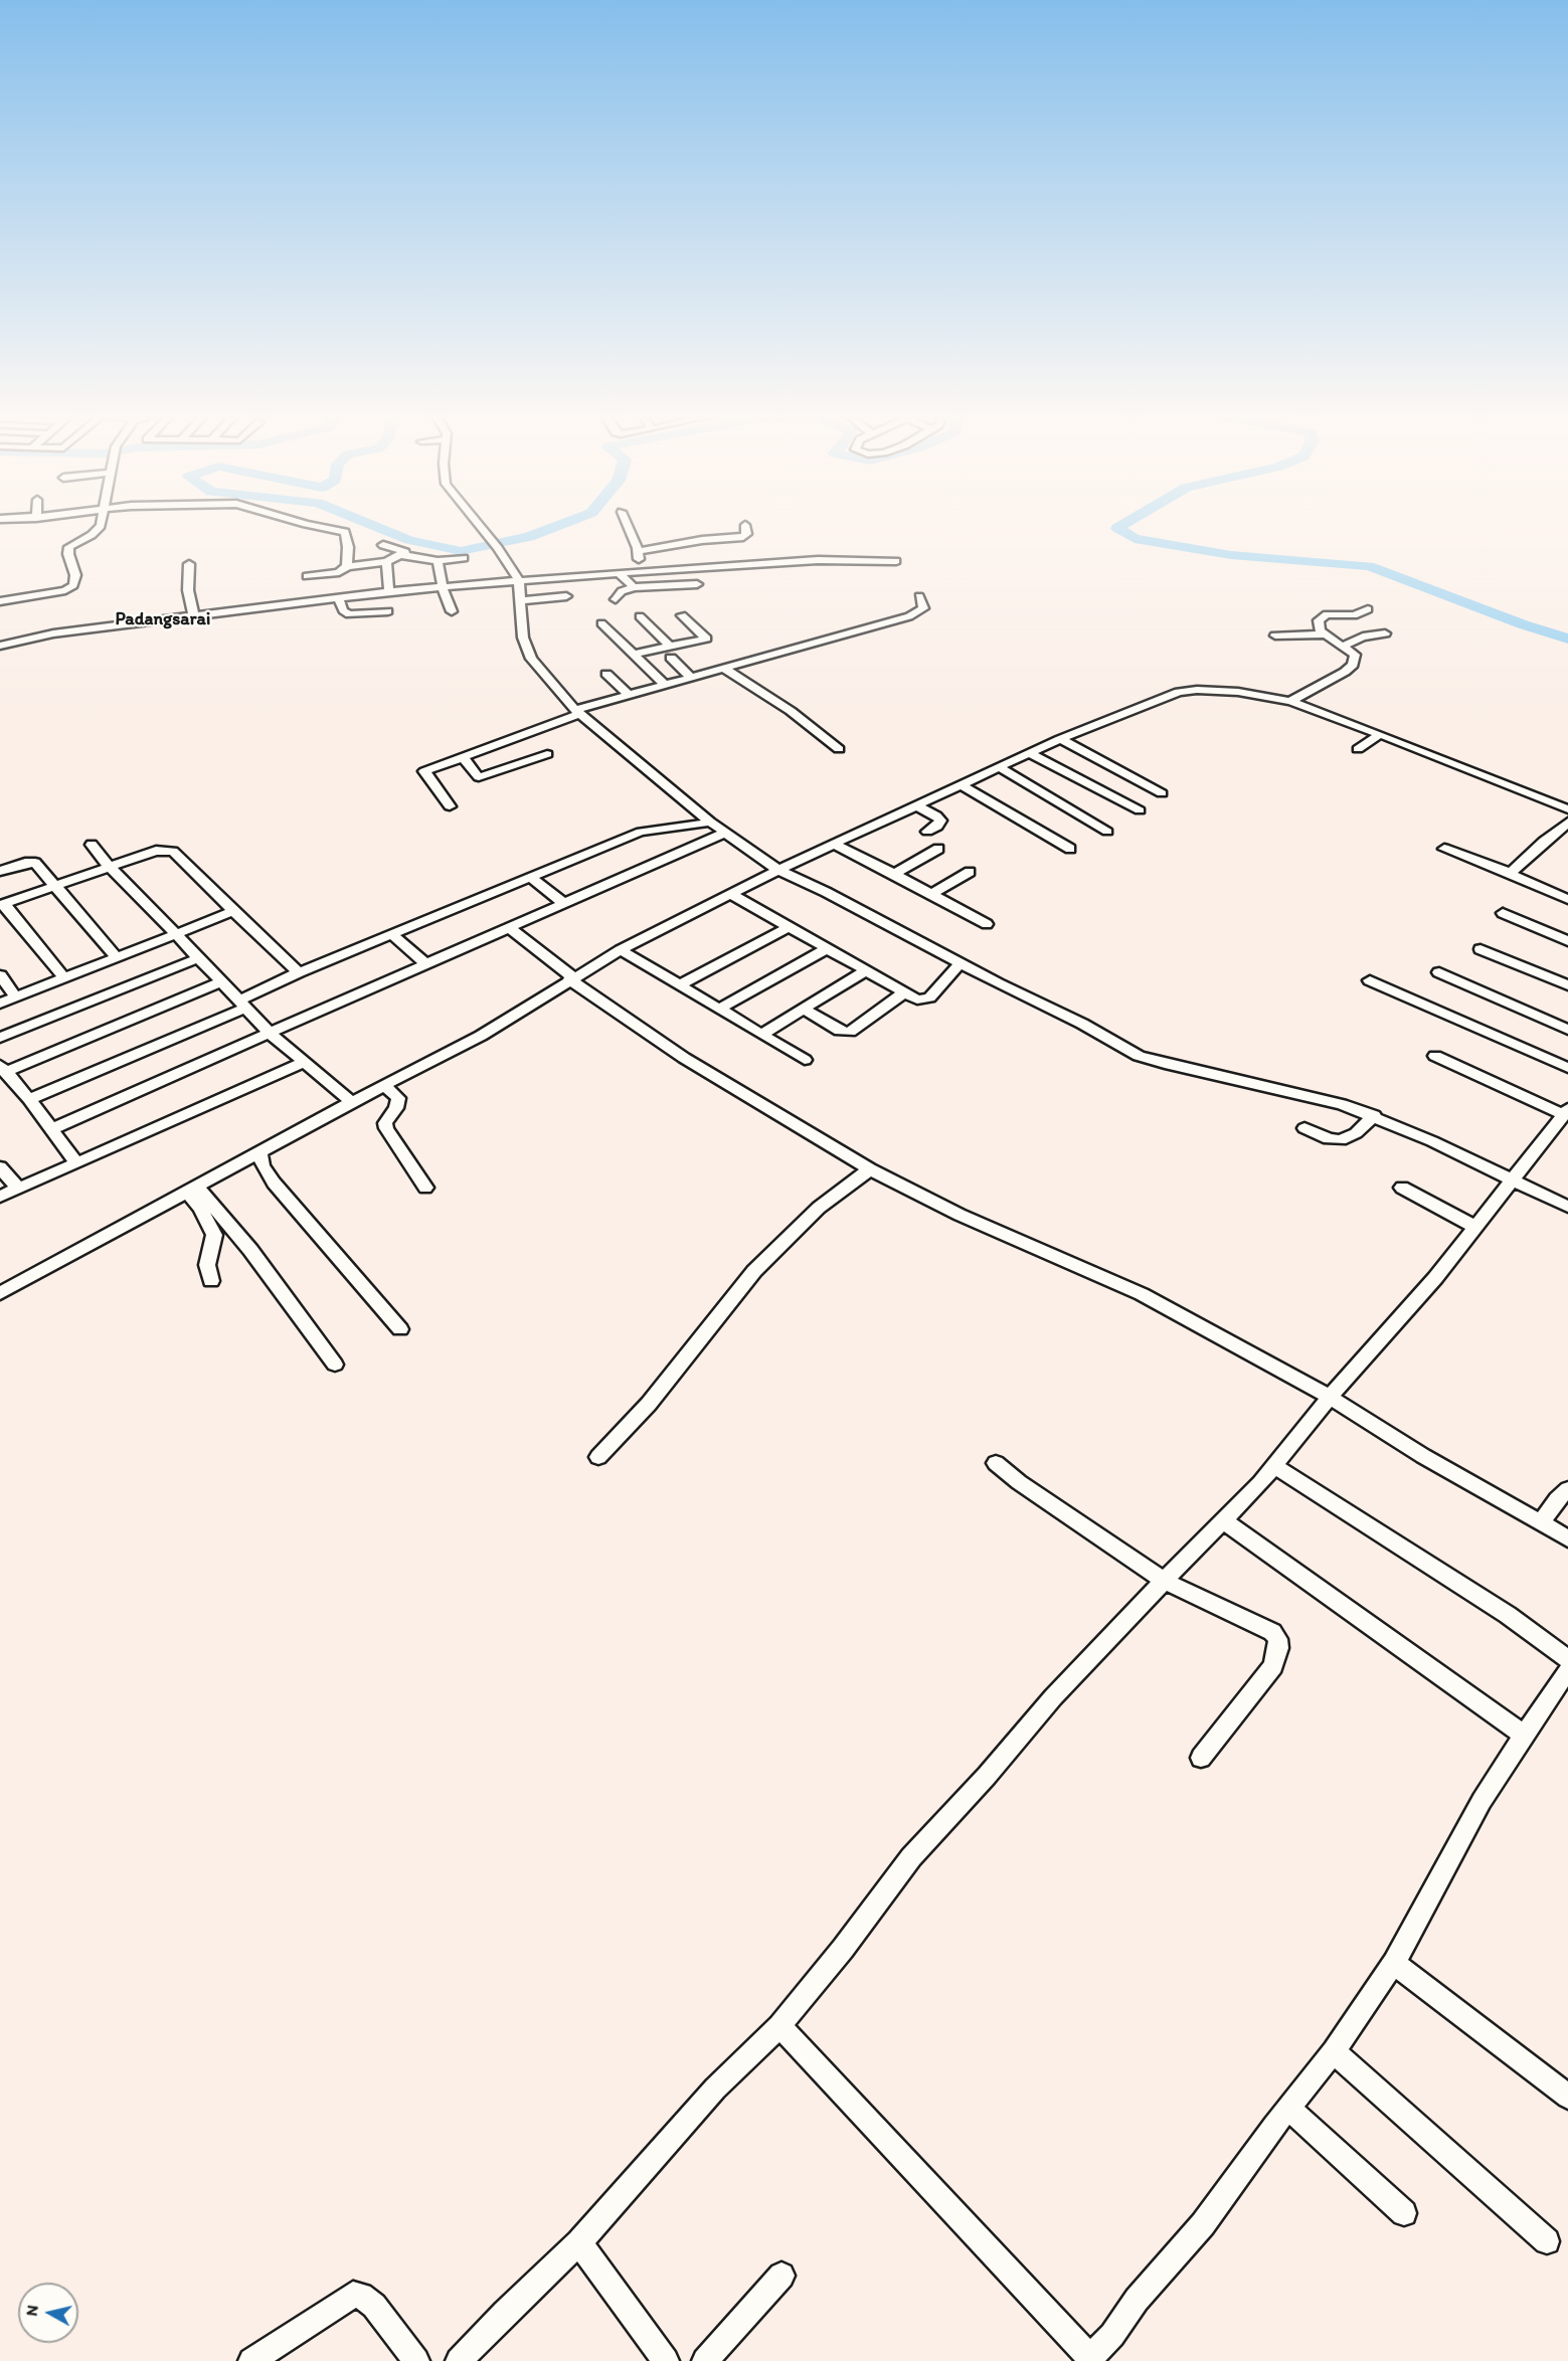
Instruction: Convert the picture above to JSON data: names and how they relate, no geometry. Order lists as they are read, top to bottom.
{
  "districts": ["Padangsarai"],
  "north": "left"
}
